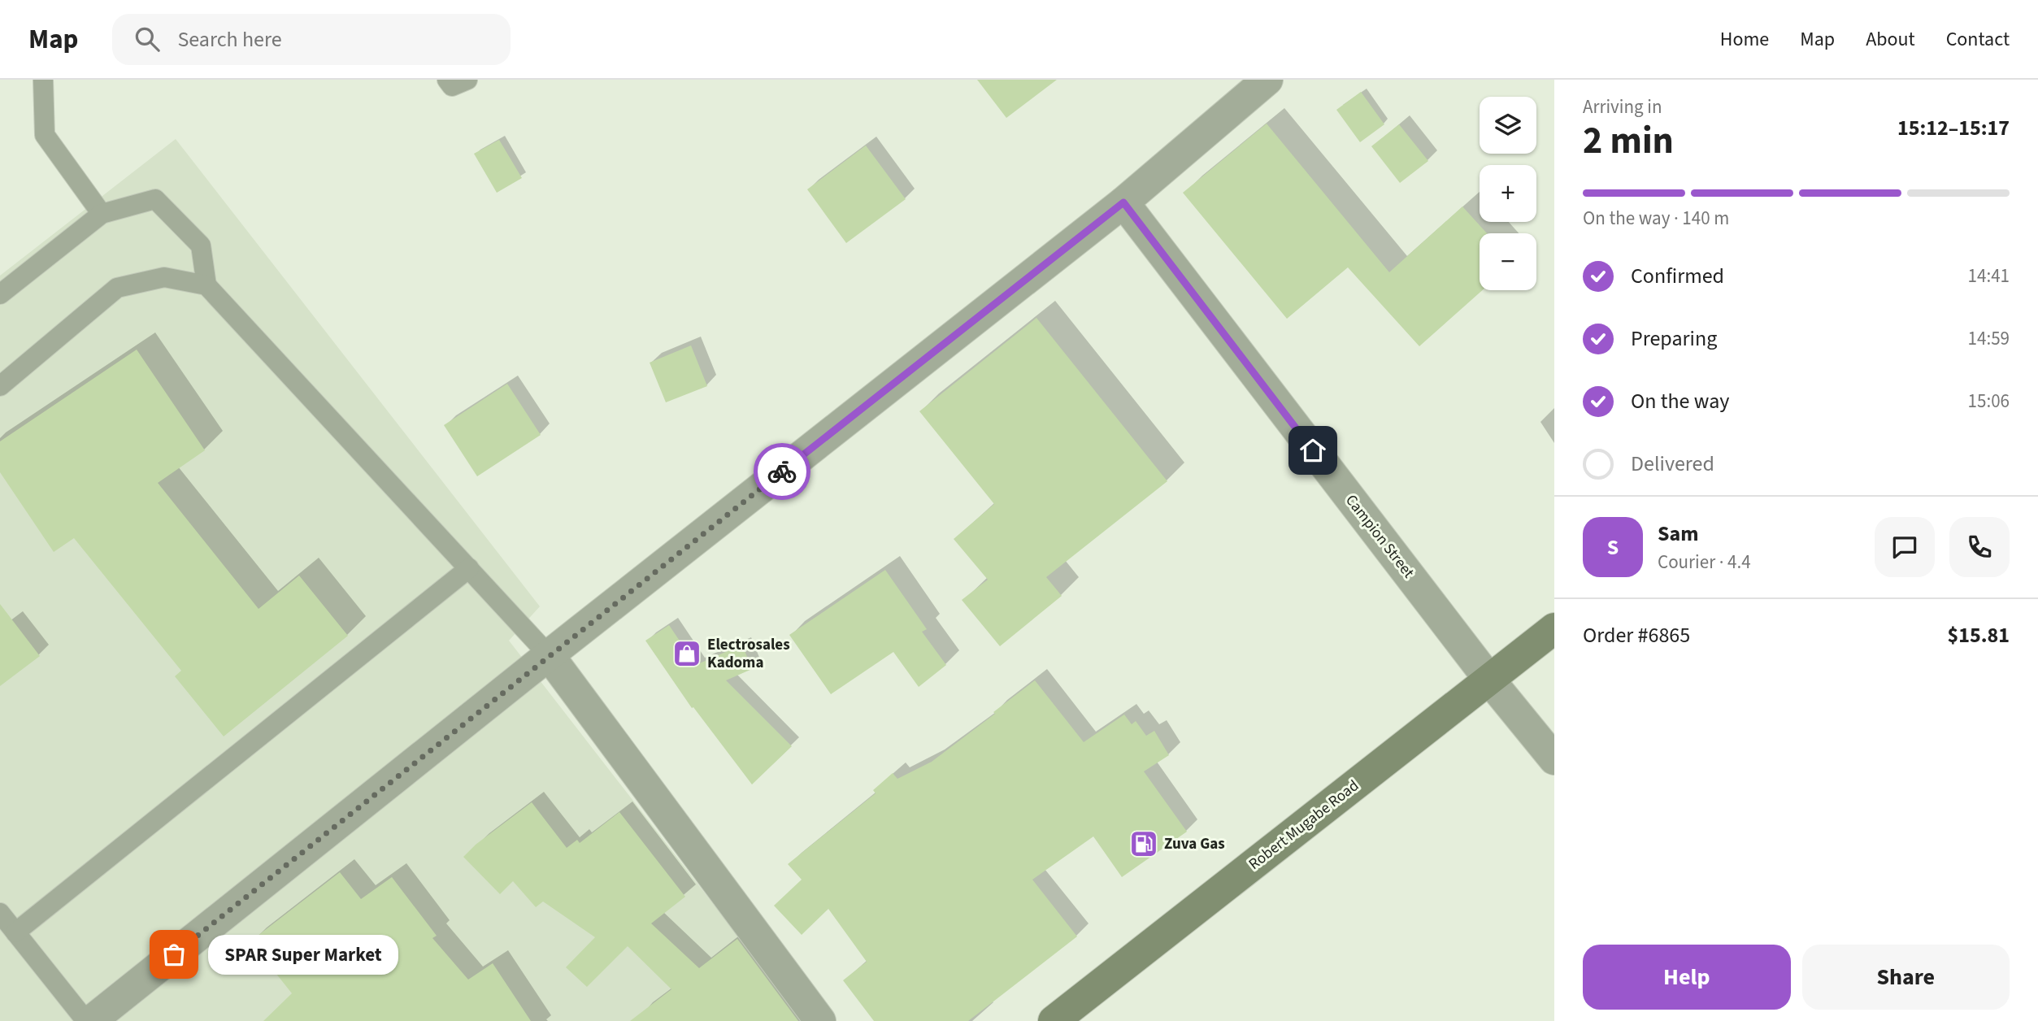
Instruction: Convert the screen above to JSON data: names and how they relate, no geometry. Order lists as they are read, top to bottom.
{
  "streets": {
    "street": ["Campion Street", "Robert Mugabe Road"]
  },
  "crossings": [
    ["Campion Street", "Robert Mugabe Road"]
  ],
  "places": {
    "shop": ["Electrosales Kadoma"],
    "fuel station": ["Zuva Gas"],
    "other": ["SPAR Super Market"]
  },
  "page": {
    "header": "Map",
    "search": "Search here",
    "nav": [
      "Home",
      "Map",
      "About",
      "Contact"
    ],
    "heading": ["2 min", "Arriving in", "15:12–15:17"],
    "panel": [
      "Sam",
      "Courier · 4.4",
      "Order #6865",
      "$15.81"
    ],
    "map_buttons": ["+", "−"],
    "bar": "On the way · 140 m",
    "list": [
      ["Confirmed", "14:41"],
      ["Preparing", "14:59"],
      ["On the way", "15:06"],
      "Delivered"
    ],
    "round": "S",
    "buttons": ["Help", "Share"],
    "bubble": "SPAR Super Market"
  }
}
